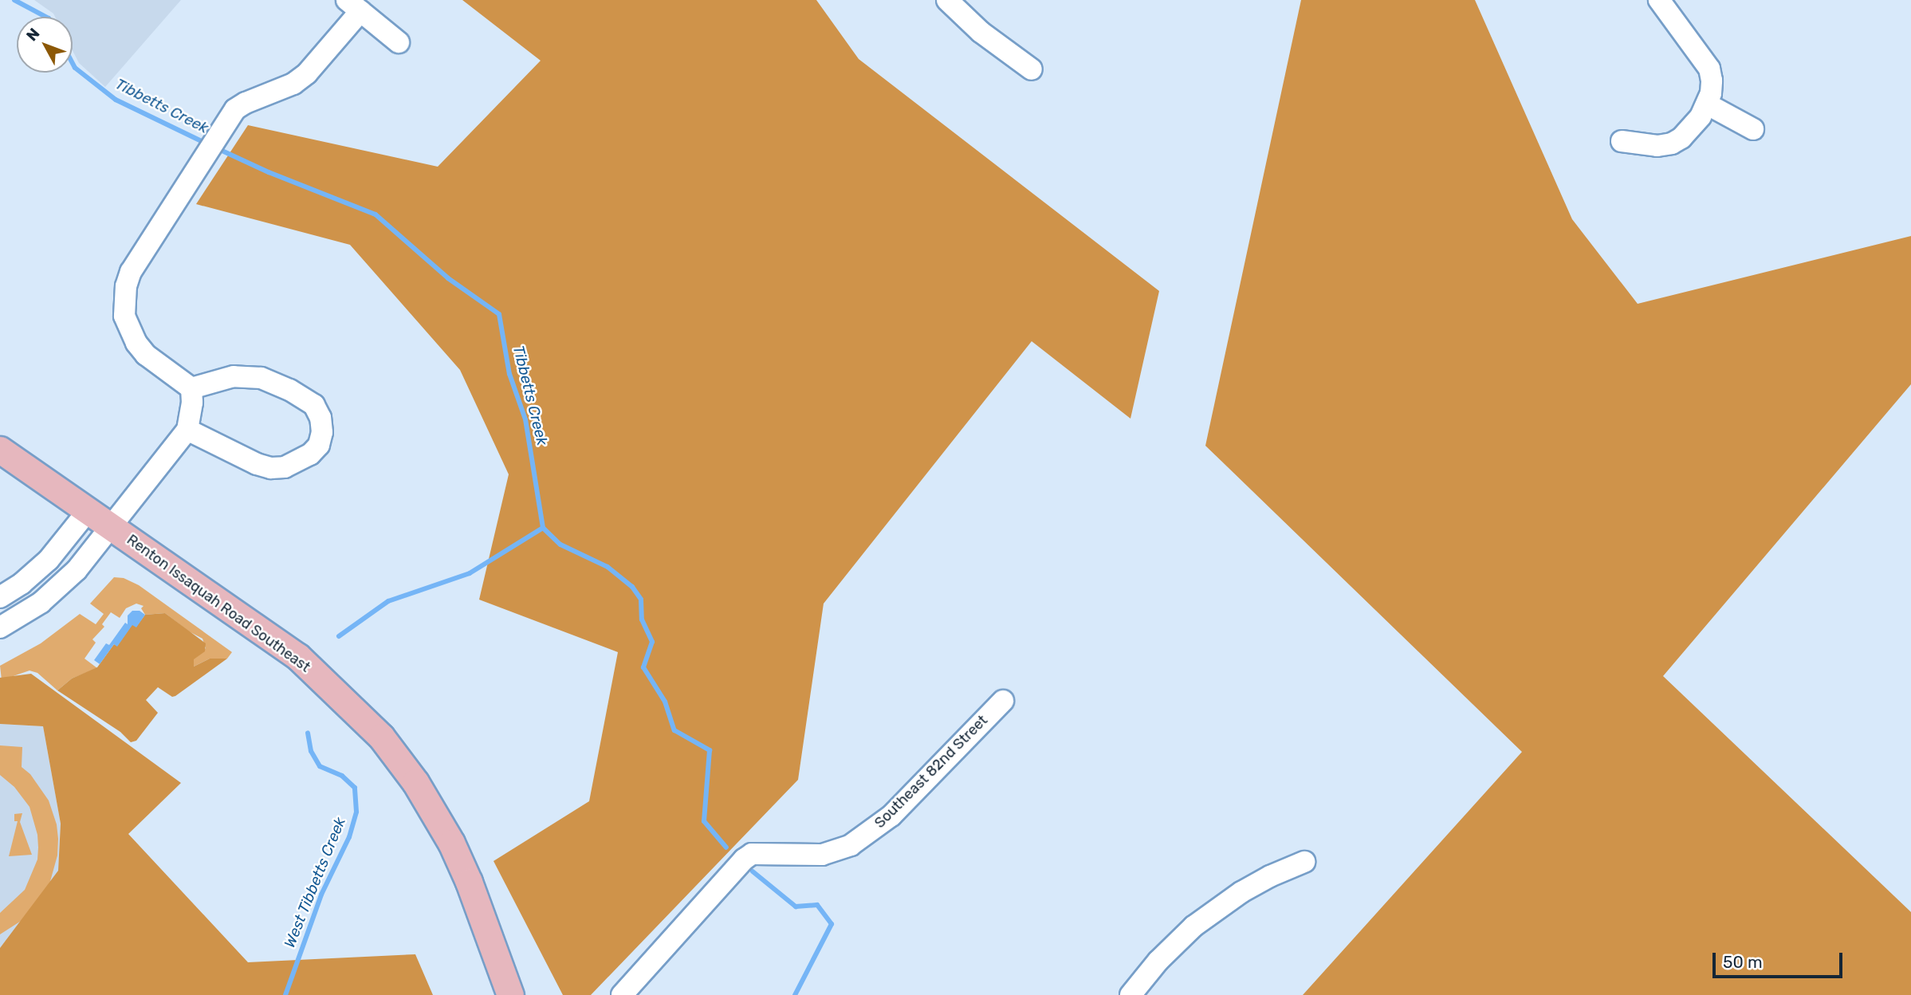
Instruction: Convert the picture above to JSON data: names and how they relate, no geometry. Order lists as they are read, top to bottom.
{
  "streets": {
    "main road": ["Renton Issaquah Road Southeast"],
    "street": ["Southeast 82nd Street"]
  },
  "water": ["Tibbetts Creek", "West Tibbetts Creek"],
  "scale_bar": "50 m",
  "north": "top left"
}
